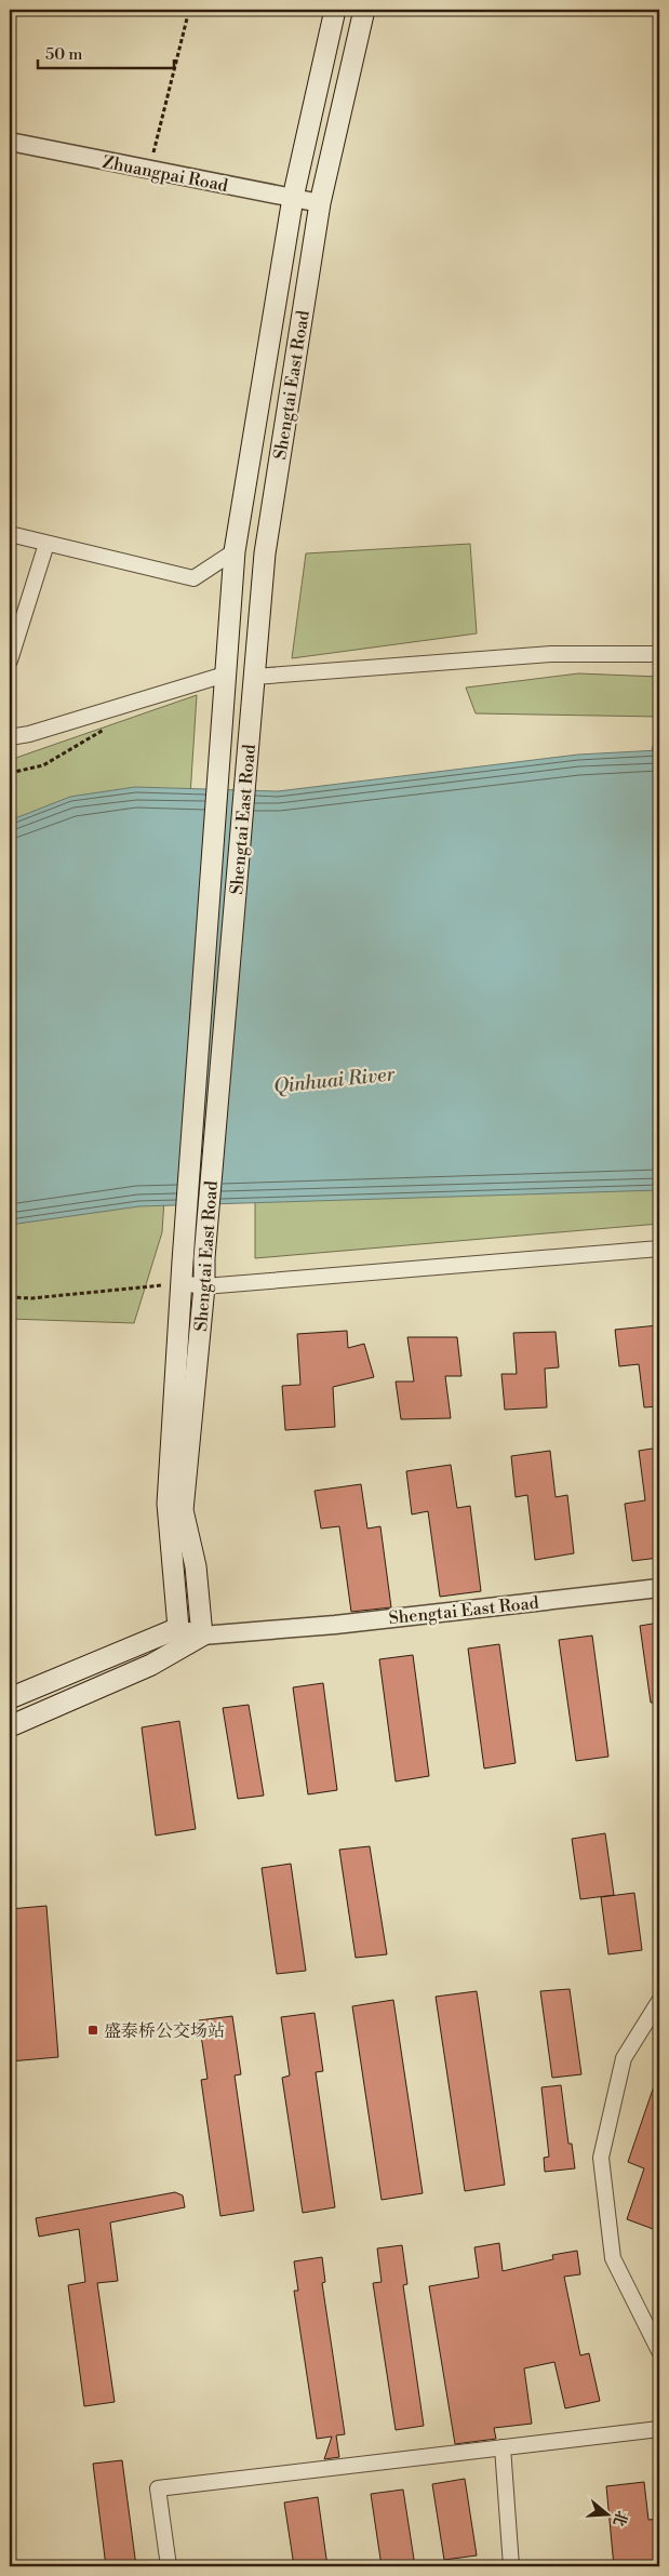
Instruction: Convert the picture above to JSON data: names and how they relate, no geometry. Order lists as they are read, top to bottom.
{
  "streets": {
    "main road": ["Shengtai East Road"],
    "street": ["Zhuangpai Road"]
  },
  "crossings": [
    ["Zhuangpai Road", "Shengtai East Road"]
  ],
  "water": ["Qinhuai River"],
  "places": {
    "transit": ["盛泰桥公交场站"]
  },
  "scale_bar": "50 m",
  "north": "right"
}
